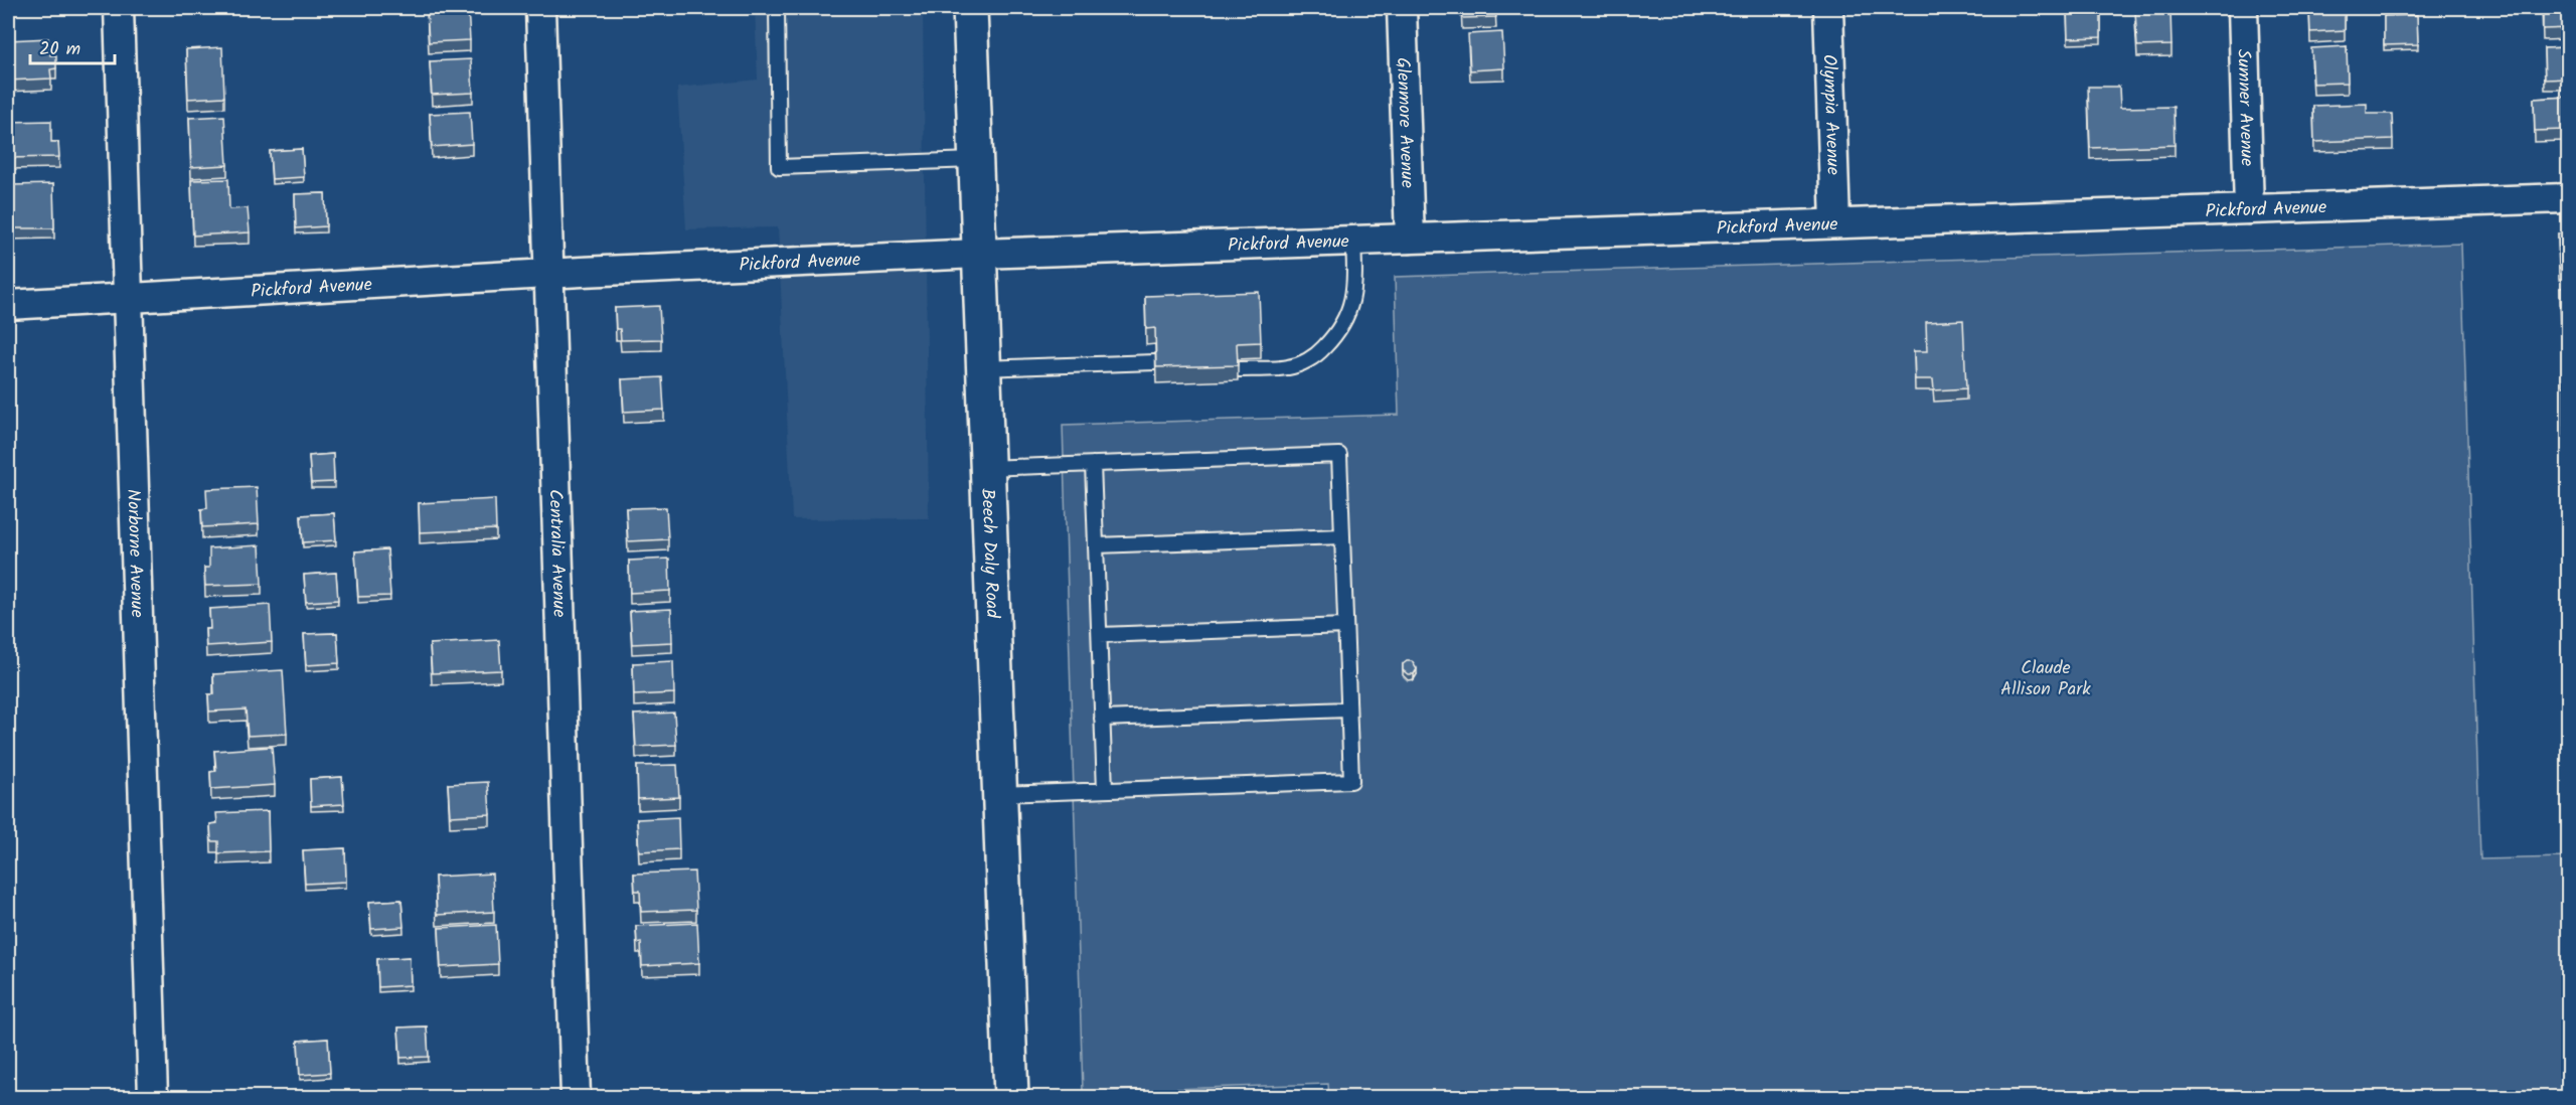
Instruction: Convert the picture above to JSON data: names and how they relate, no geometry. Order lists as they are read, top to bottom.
{
  "streets": {
    "main road": ["Beech Daly Road"],
    "street": [
      "Sumner Avenue",
      "Olympia Avenue",
      "Glenmore Avenue",
      "Pickford Avenue",
      "Norborne Avenue",
      "Centralia Avenue"
    ]
  },
  "crossings": [
    ["Sumner Avenue", "Pickford Avenue"],
    ["Olympia Avenue", "Pickford Avenue"],
    ["Glenmore Avenue", "Pickford Avenue"],
    ["Pickford Avenue", "Norborne Avenue"],
    ["Pickford Avenue", "Centralia Avenue"],
    ["Pickford Avenue", "Beech Daly Road"]
  ],
  "parks": ["Claude Allison Park"],
  "scale_bar": "20 m"
}
